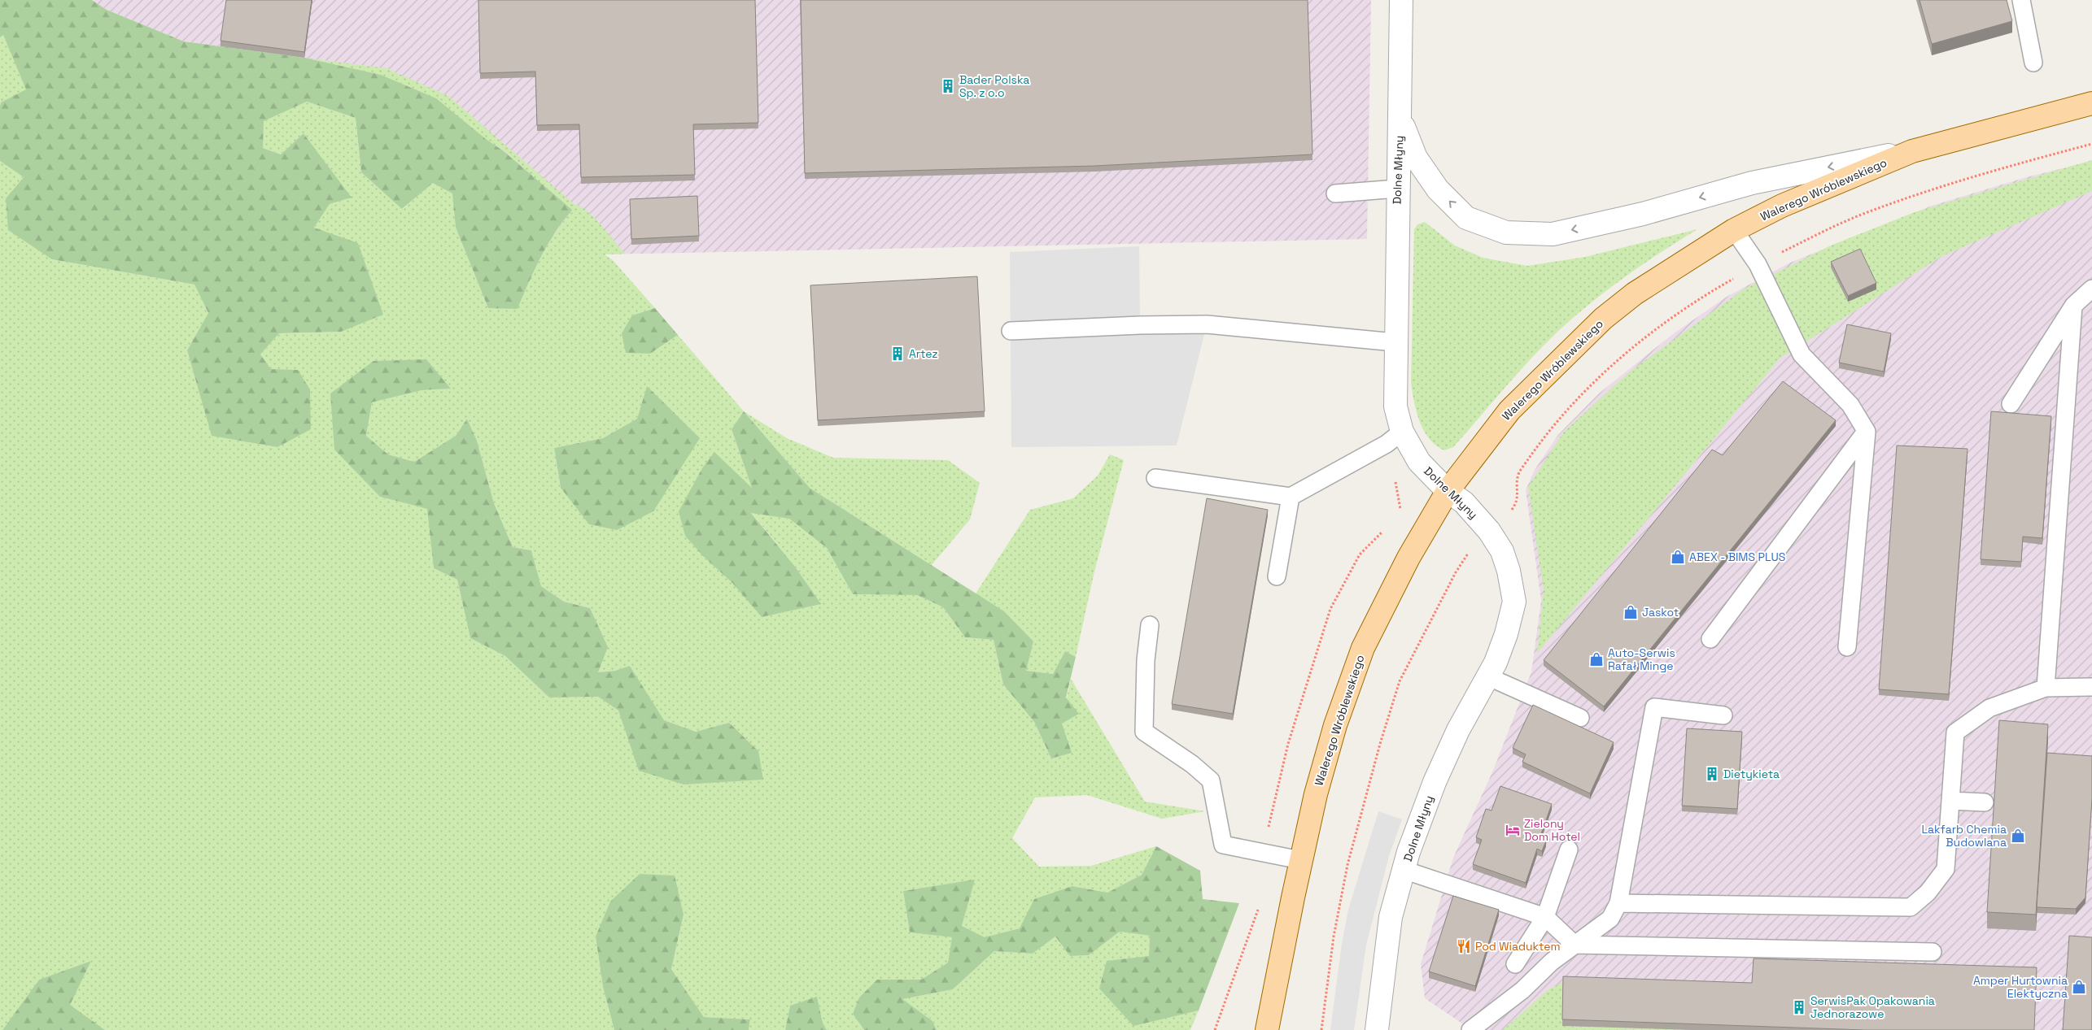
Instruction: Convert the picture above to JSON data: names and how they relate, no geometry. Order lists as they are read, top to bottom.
{
  "streets": {
    "main road": ["Walerego Wróblewskiego"],
    "street": ["Dolne Młyny"]
  },
  "crossings": [
    ["Dolne Młyny", "Walerego Wróblewskiego"]
  ],
  "places": {
    "building": [
      "Bader Polska Sp. z o.o",
      "Artez",
      "Dietykieta",
      "SerwisPak Opakowania Jednorazowe"
    ],
    "shop": [
      "ABEX - BIMS PLUS",
      "Jaskot",
      "Auto-Serwis Rafał Minge",
      "Lakfarb Chemia Budowlana",
      "Amper Hurtownia Elektyczna"
    ],
    "hotel": ["Zielony Dom Hotel"],
    "restaurant": ["Pod Wiaduktem"]
  }
}
